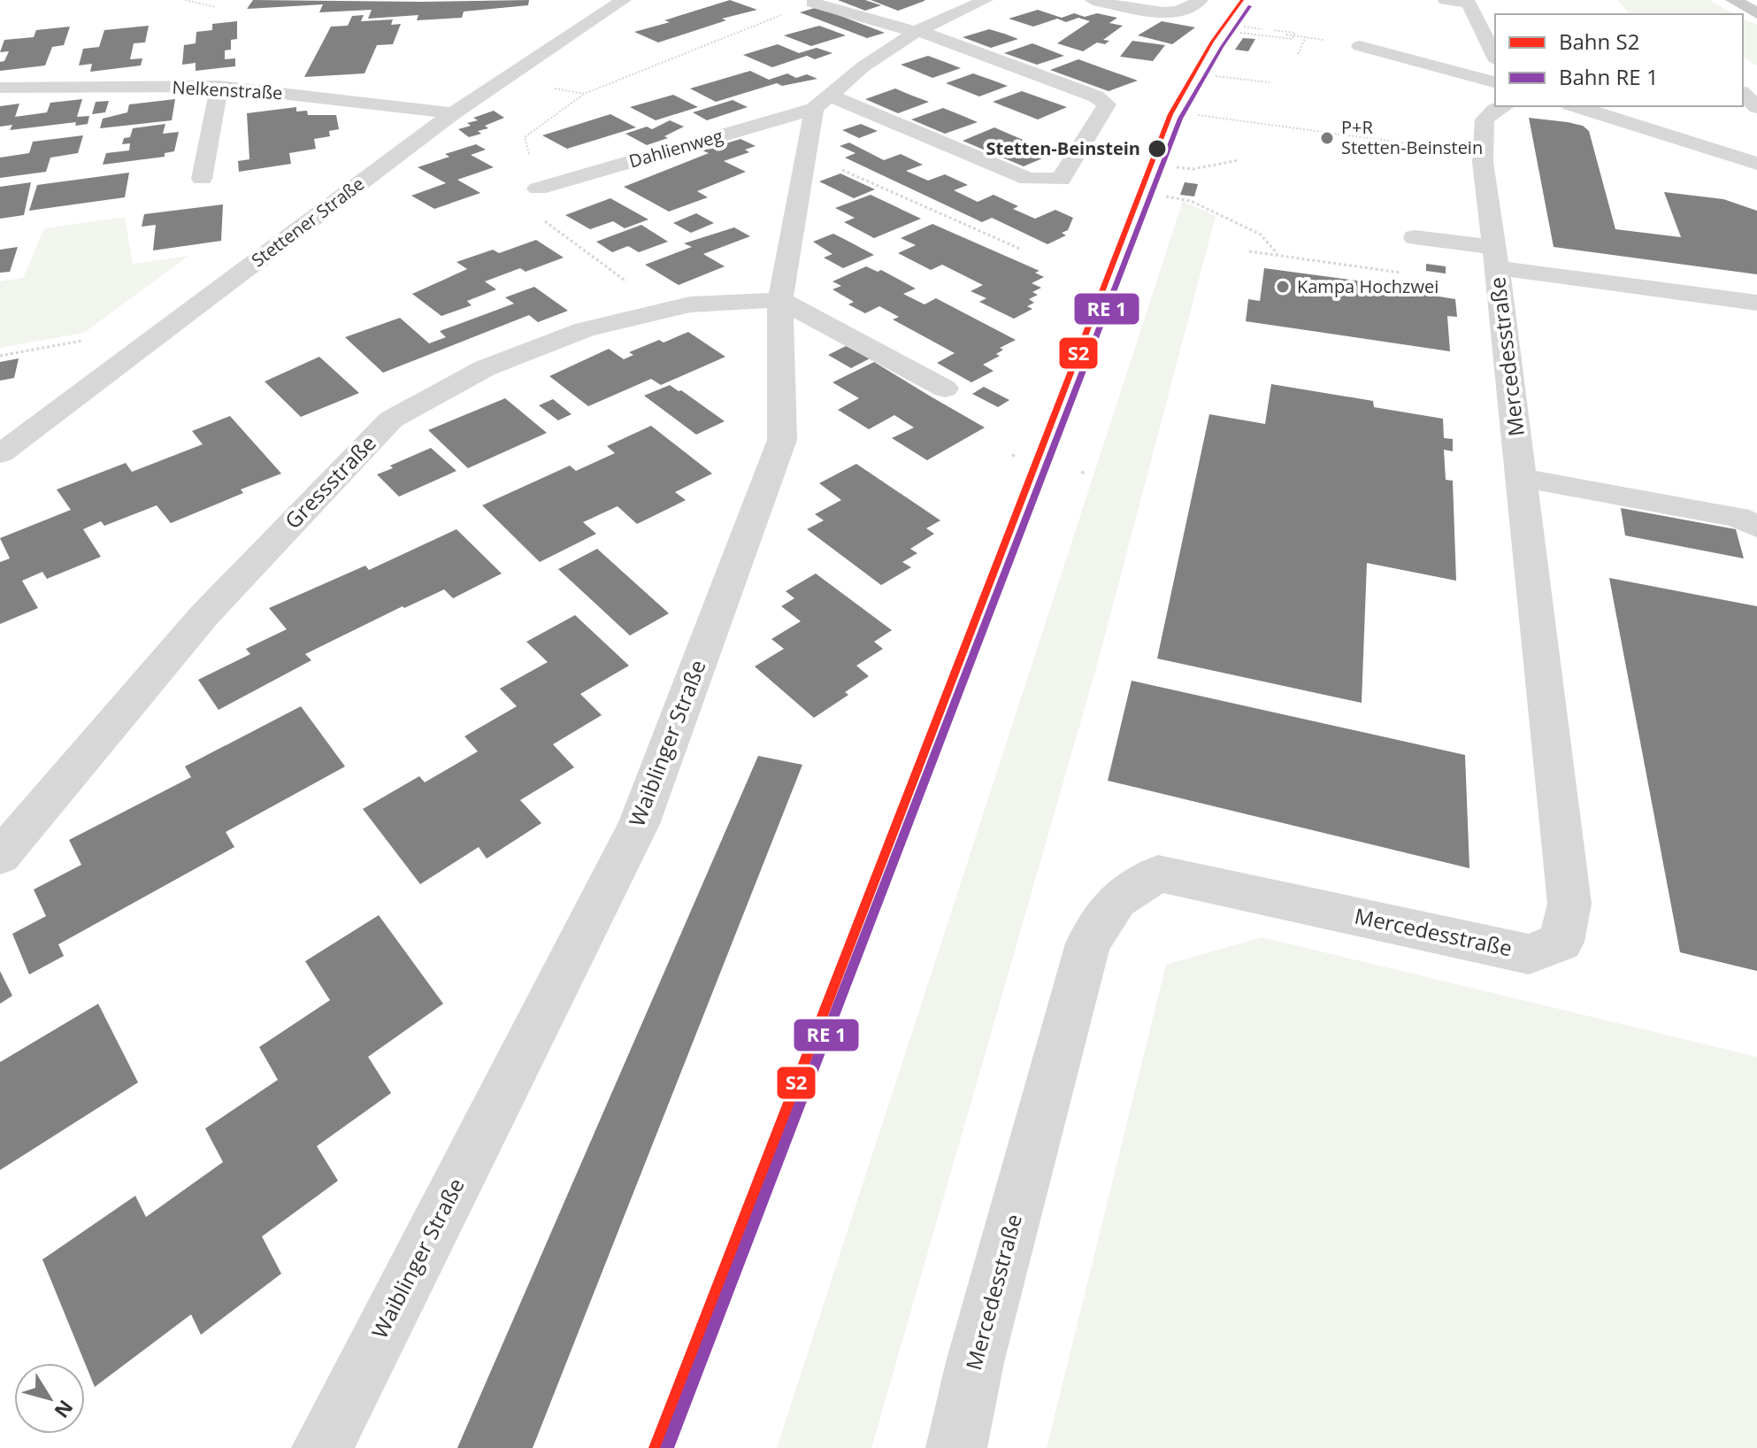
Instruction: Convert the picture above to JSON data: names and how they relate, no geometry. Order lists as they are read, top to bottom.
{
  "streets": {
    "street": [
      "Nelkenstraße",
      "Dahlienweg",
      "Stettener Straße",
      "Mercedesstraße",
      "Gressstraße",
      "Waiblinger Straße"
    ]
  },
  "crossings": [
    ["Nelkenstraße", "Stettener Straße"],
    ["Dahlienweg", "Waiblinger Straße"],
    ["Gressstraße", "Waiblinger Straße"]
  ],
  "places": ["P+R Stetten-Beinstein", "Stetten-Beinstein", "Kampa Hochzwei"],
  "lines": ["rail line S2"],
  "legend": ["Bahn S2", "Bahn RE 1"],
  "north": "bottom right"
}
